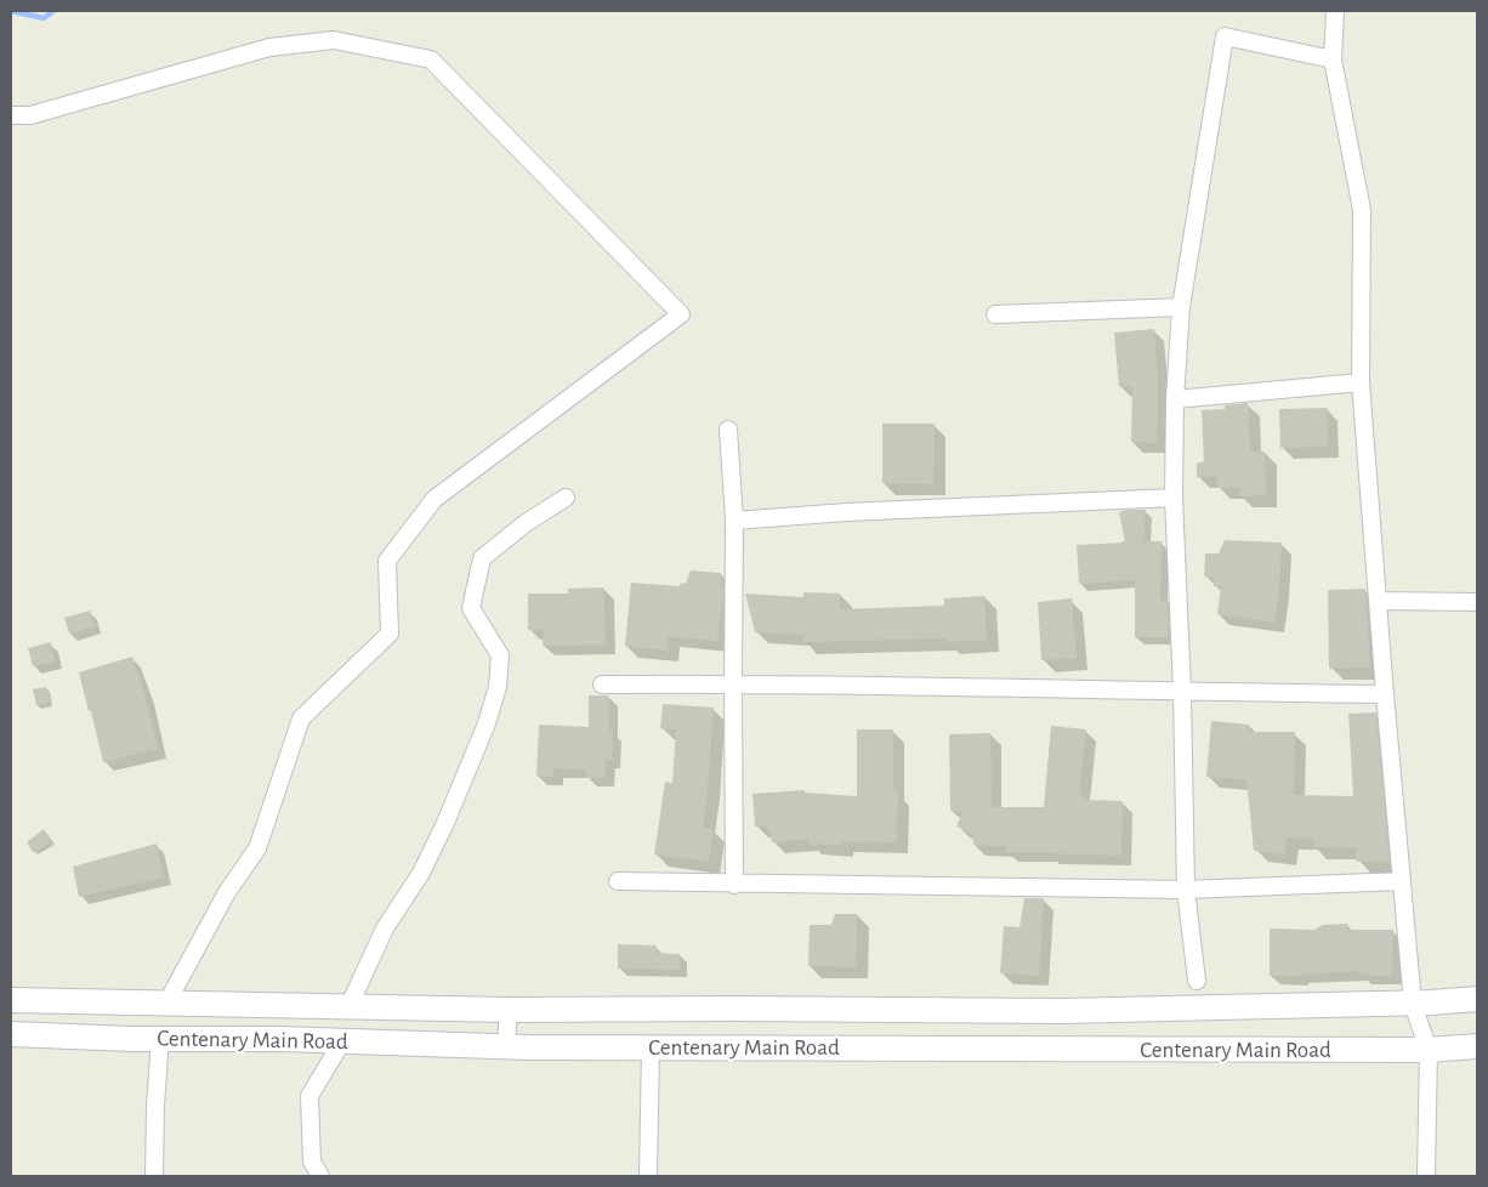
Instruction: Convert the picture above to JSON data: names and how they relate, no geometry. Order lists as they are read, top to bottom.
{
  "streets": {
    "street": ["Centenary Main Road"]
  }
}
